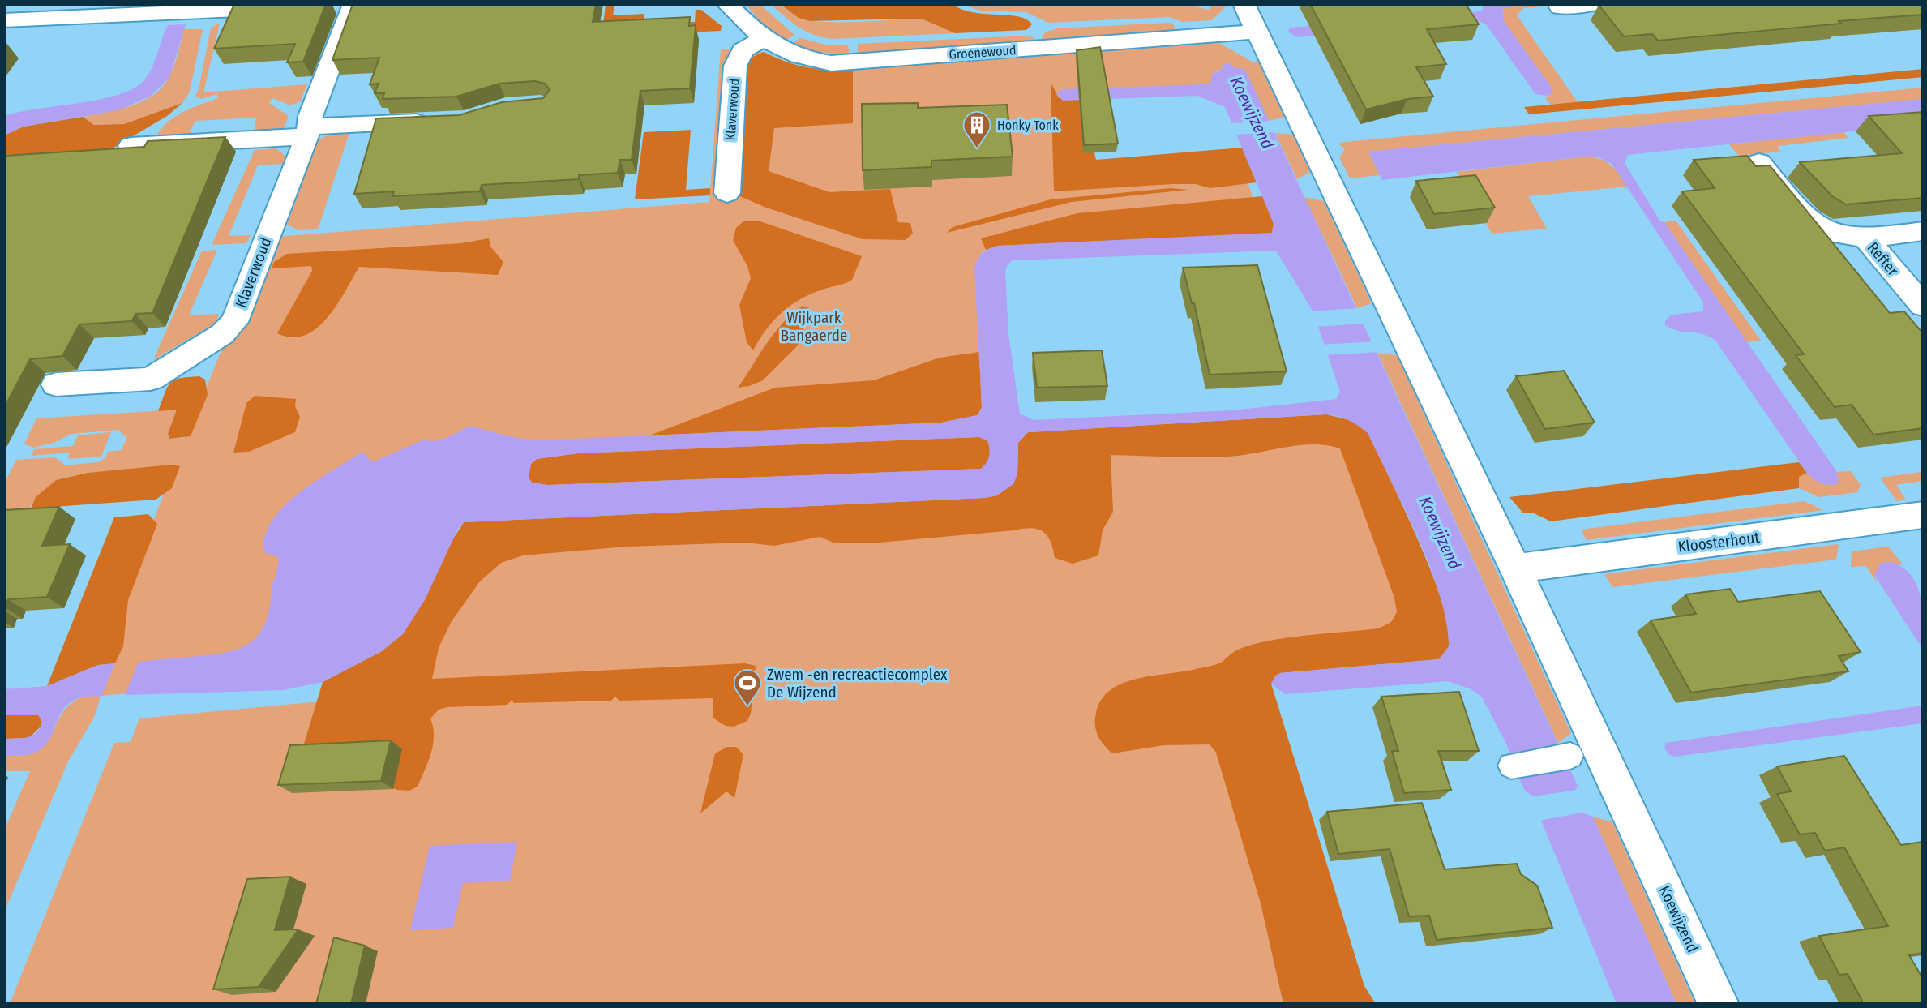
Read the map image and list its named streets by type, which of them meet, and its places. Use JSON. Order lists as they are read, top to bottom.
{
  "streets": {
    "street": [
      "Groenewoud",
      "Klaverwoud",
      "Refter",
      "Kloosterhout",
      "Koewijzend"
    ]
  },
  "crossings": [
    ["Groenewoud", "Klaverwoud"],
    ["Groenewoud", "Koewijzend"],
    ["Kloosterhout", "Koewijzend"]
  ],
  "water": ["Koewijzend"],
  "parks": ["Wijkpark Bangaerde"],
  "places": {
    "building": ["Honky Tonk"],
    "sports": ["Zwem -en recreactiecomplex De Wijzend"]
  }
}
